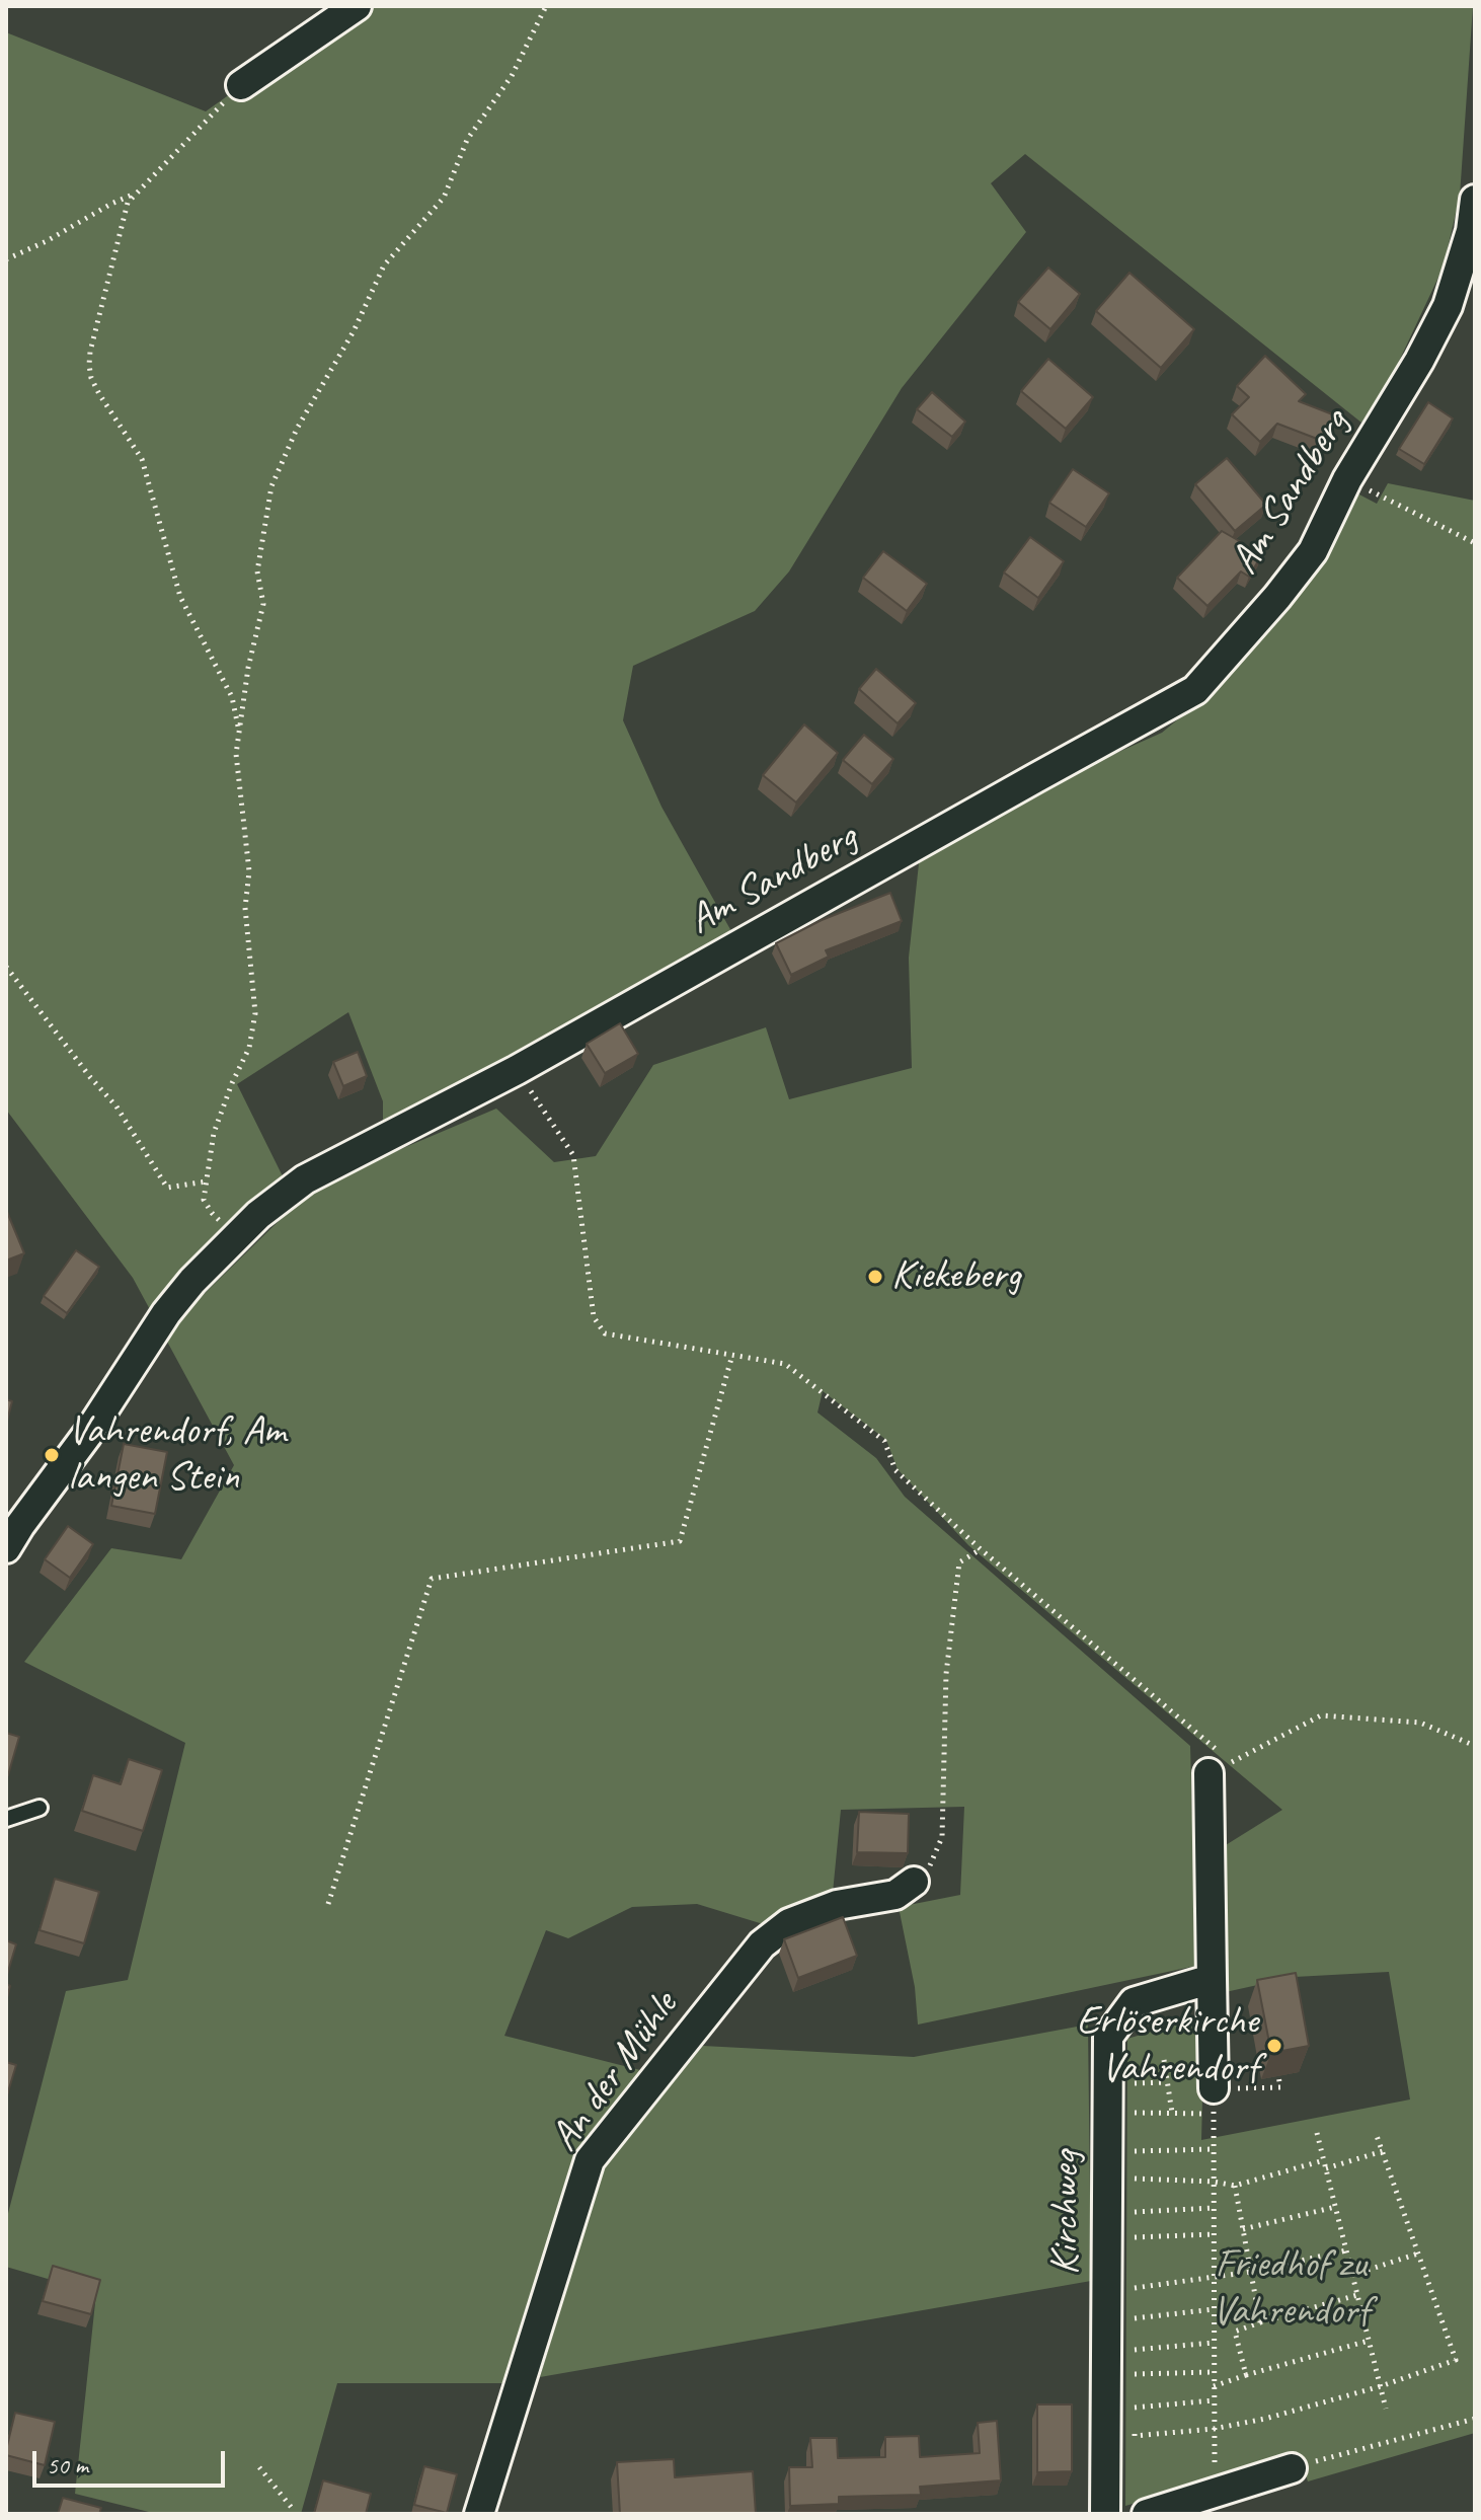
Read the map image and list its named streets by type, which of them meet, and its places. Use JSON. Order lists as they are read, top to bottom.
{
  "streets": {
    "street": ["Am Sandberg", "An der Mühle", "Kirchweg"]
  },
  "parks": ["Friedhof zu Vahrendorf"],
  "places": ["Kiekeberg", "Vahrendorf, Am langen Stein", "Erlöserkirche Vahrendorf"],
  "scale_bar": "50 m"
}
